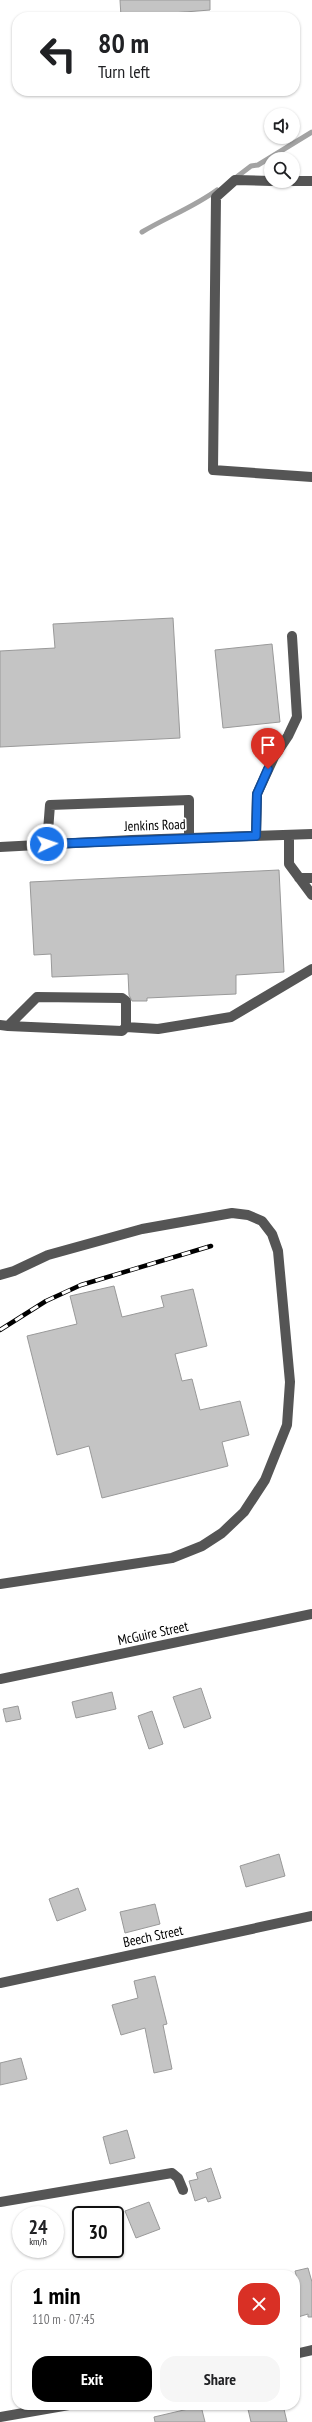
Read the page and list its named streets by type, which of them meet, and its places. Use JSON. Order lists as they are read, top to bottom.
{
  "streets": {
    "street": ["Jenkins Road", "McGuire Street", "Beech Street"]
  },
  "page": {
    "turn": ["80 m", "Turn left"],
    "speed": "24 km/h",
    "limit": "30",
    "heading": ["1 min", "110 m · 07:45"],
    "buttons": ["Exit", "Share"]
  }
}
